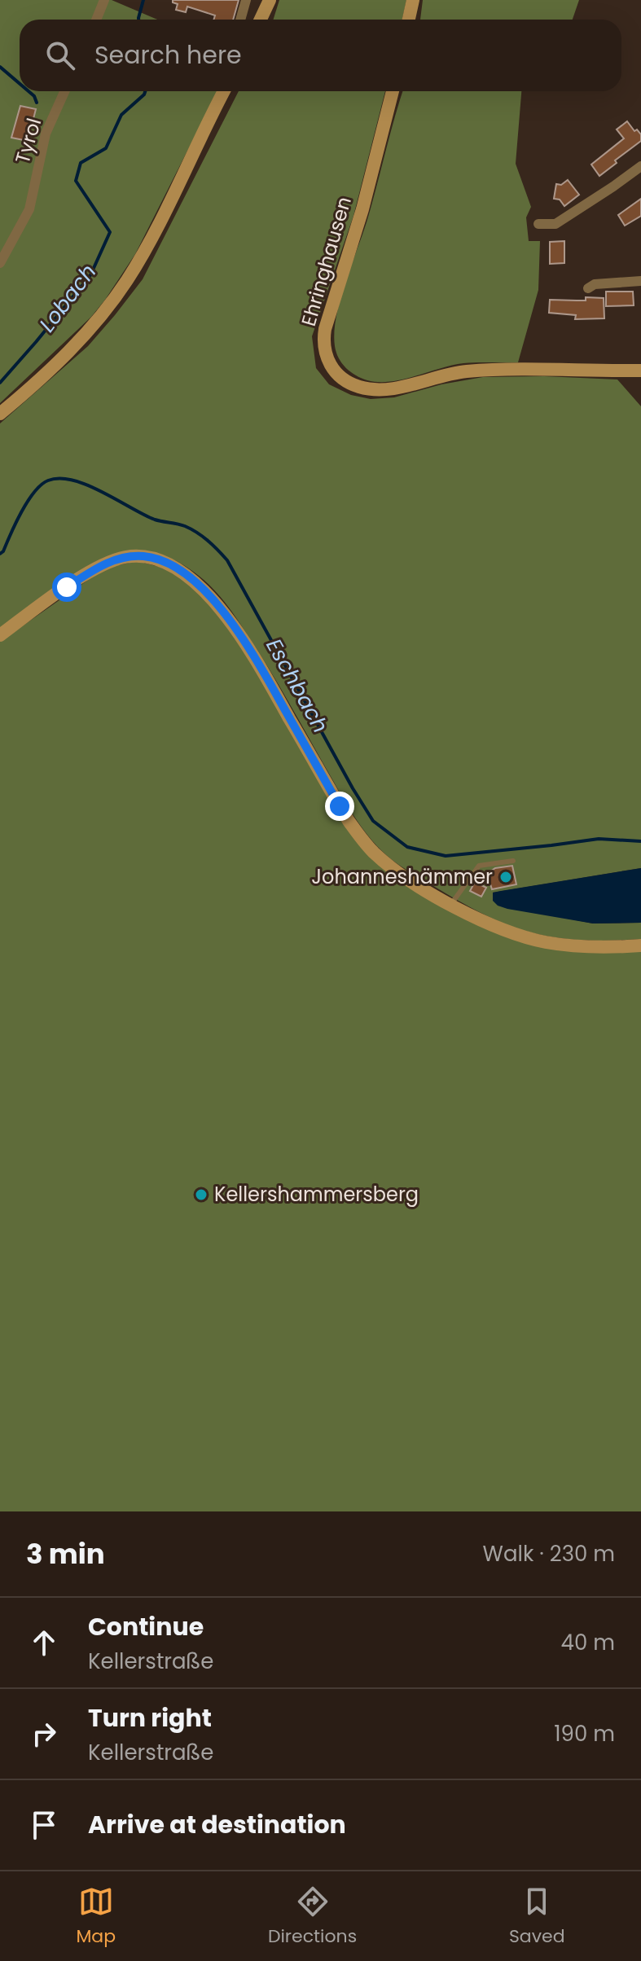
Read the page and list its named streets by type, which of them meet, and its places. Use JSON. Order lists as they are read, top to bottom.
{
  "streets": {
    "main road": ["Ehringhausen"],
    "street": ["Tyrol"]
  },
  "water": ["Lobach", "Eschbach"],
  "places": ["Johanneshämmer", "Kellershammersberg"],
  "page": {
    "search": "Search here",
    "heading": ["3 min", "Walk · 230 m"],
    "list": [
      ["Continue", "Kellerstraße", "40 m"],
      ["Turn right", "Kellerstraße", "190 m"],
      "Arrive at destination"
    ],
    "nav": ["Map", "Directions", "Saved"]
  }
}
